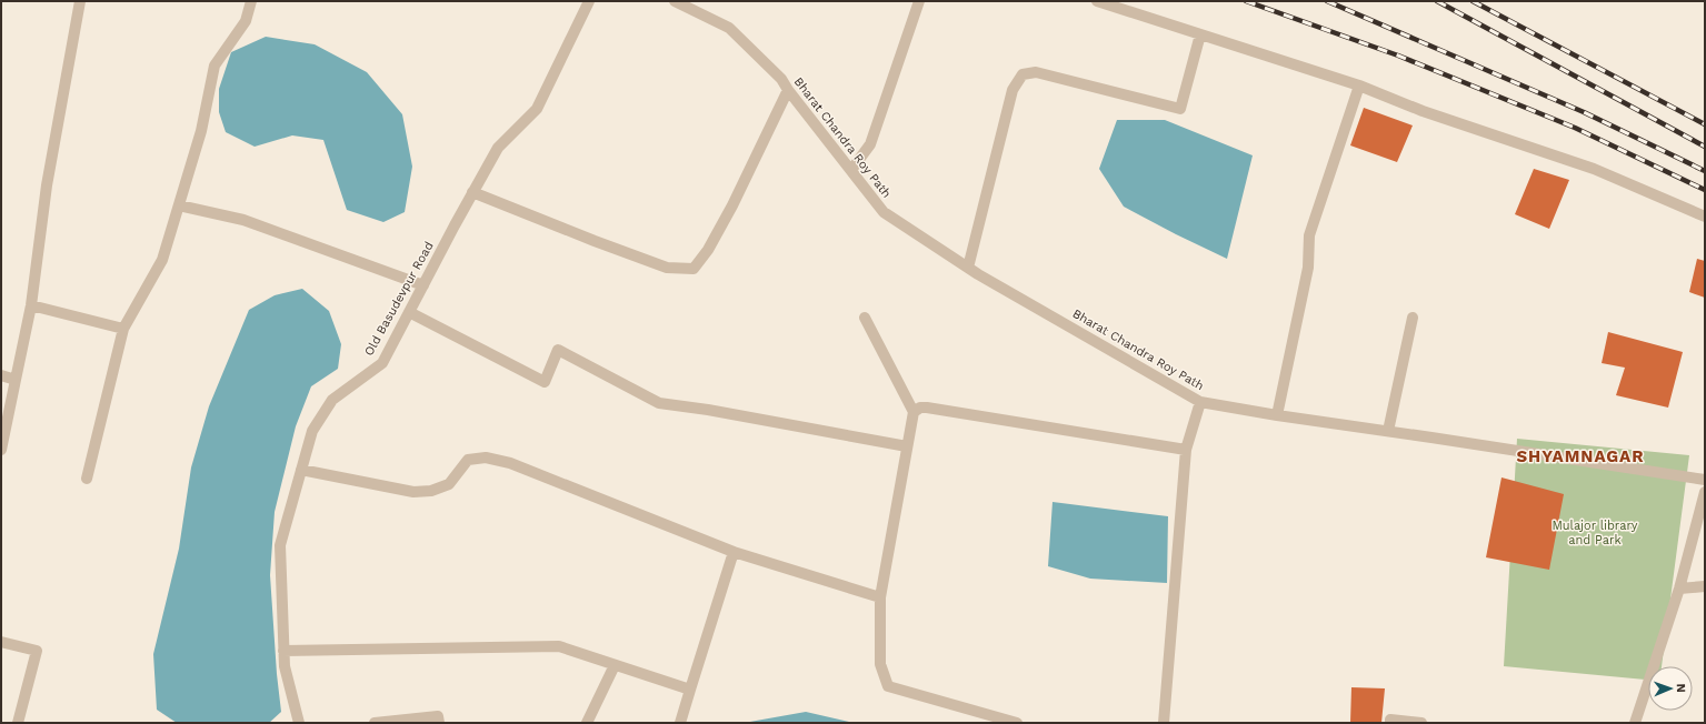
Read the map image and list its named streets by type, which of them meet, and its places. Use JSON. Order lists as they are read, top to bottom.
{
  "streets": {
    "street": ["Bharat Chandra Roy Path", "Old Basudevpur Road"]
  },
  "districts": ["SHYAMNAGAR"],
  "parks": ["Mulajor library and Park"],
  "north": "right"
}
